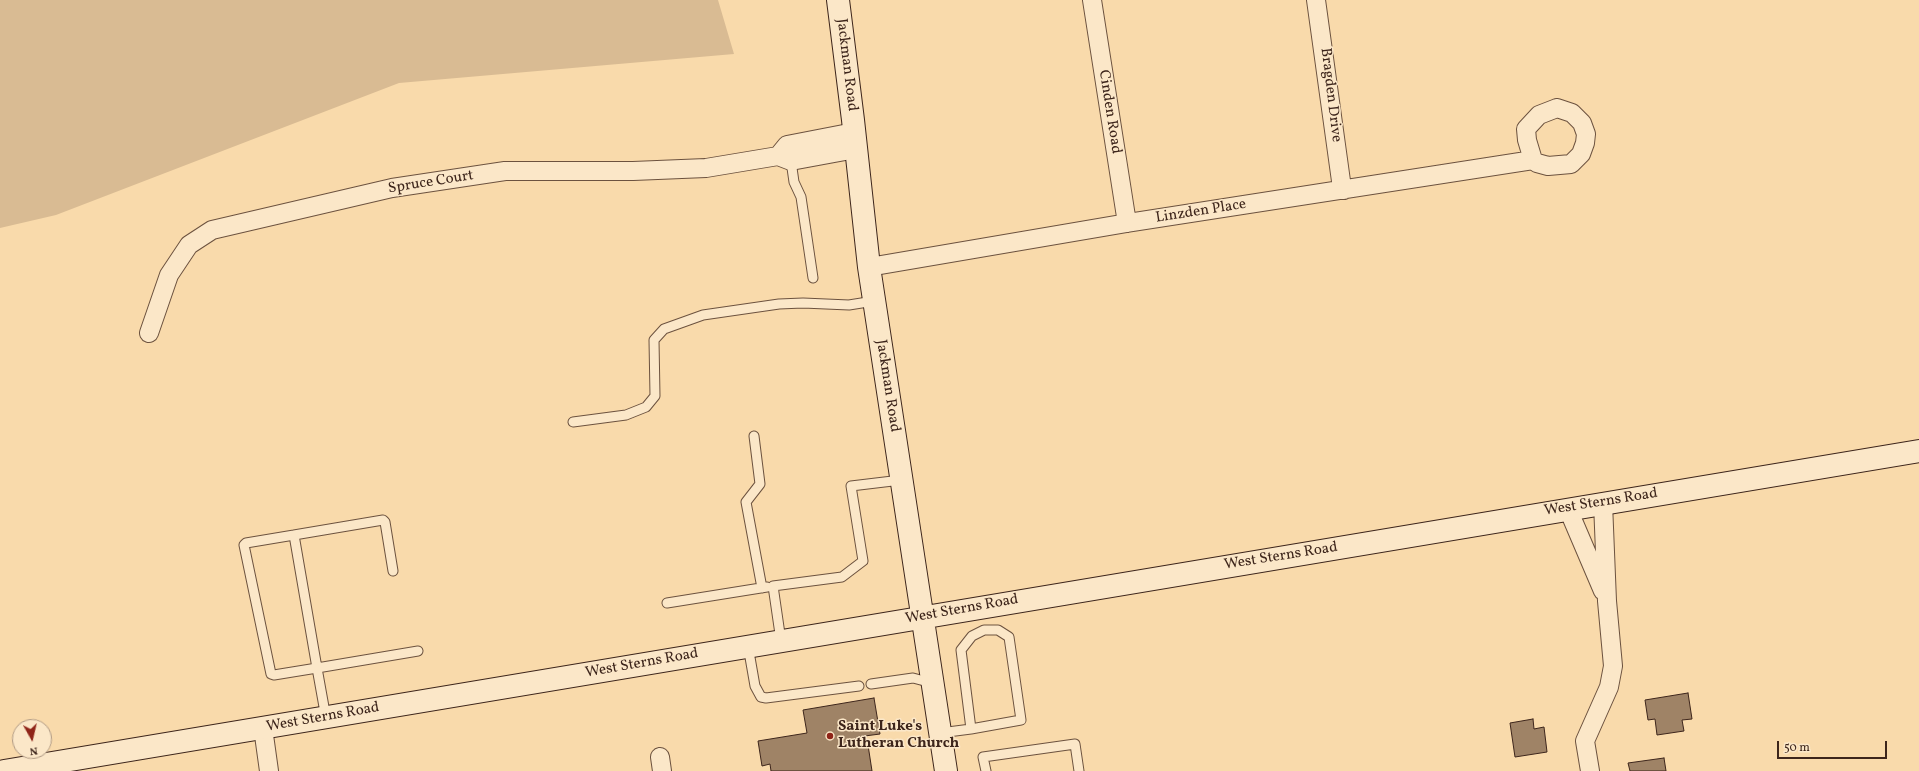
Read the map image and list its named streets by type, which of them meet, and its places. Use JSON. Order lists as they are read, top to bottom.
{
  "streets": {
    "main road": ["Jackman Road", "West Sterns Road"],
    "street": [
      "Bragden Drive",
      "Cinden Road",
      "Spruce Court",
      "Linzden Place"
    ]
  },
  "crossings": [
    ["Jackman Road", "Linzden Place"],
    ["Jackman Road", "West Sterns Road"],
    ["Bragden Drive", "Linzden Place"],
    ["Cinden Road", "Linzden Place"]
  ],
  "places": ["Saint Luke's Lutheran Church"],
  "scale_bar": "50 m",
  "north": "bottom"
}
